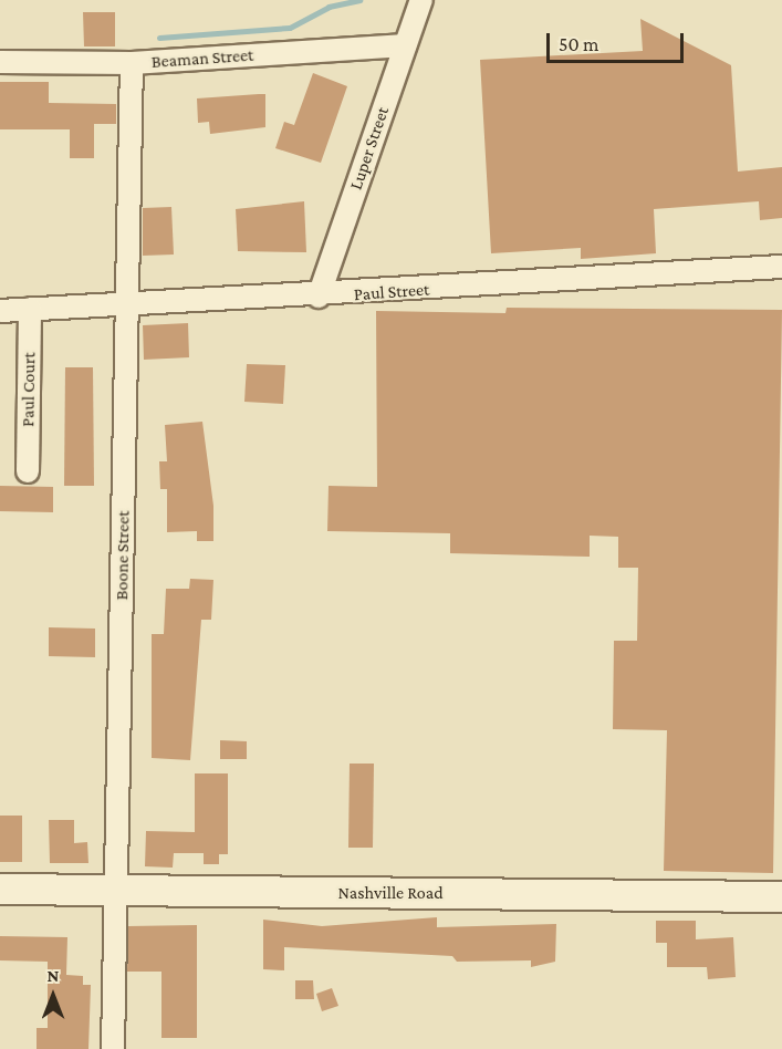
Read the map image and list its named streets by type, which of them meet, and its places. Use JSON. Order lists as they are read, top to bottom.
{
  "streets": {
    "main road": ["Nashville Road"],
    "street": [
      "Beaman Street",
      "Luper Street",
      "Paul Street",
      "Paul Court",
      "Boone Street"
    ]
  },
  "crossings": [
    ["Beaman Street", "Luper Street"],
    ["Beaman Street", "Boone Street"],
    ["Luper Street", "Paul Street"],
    ["Paul Street", "Paul Court"],
    ["Paul Street", "Boone Street"],
    ["Boone Street", "Nashville Road"]
  ],
  "scale_bar": "50 m",
  "north": "top"
}
